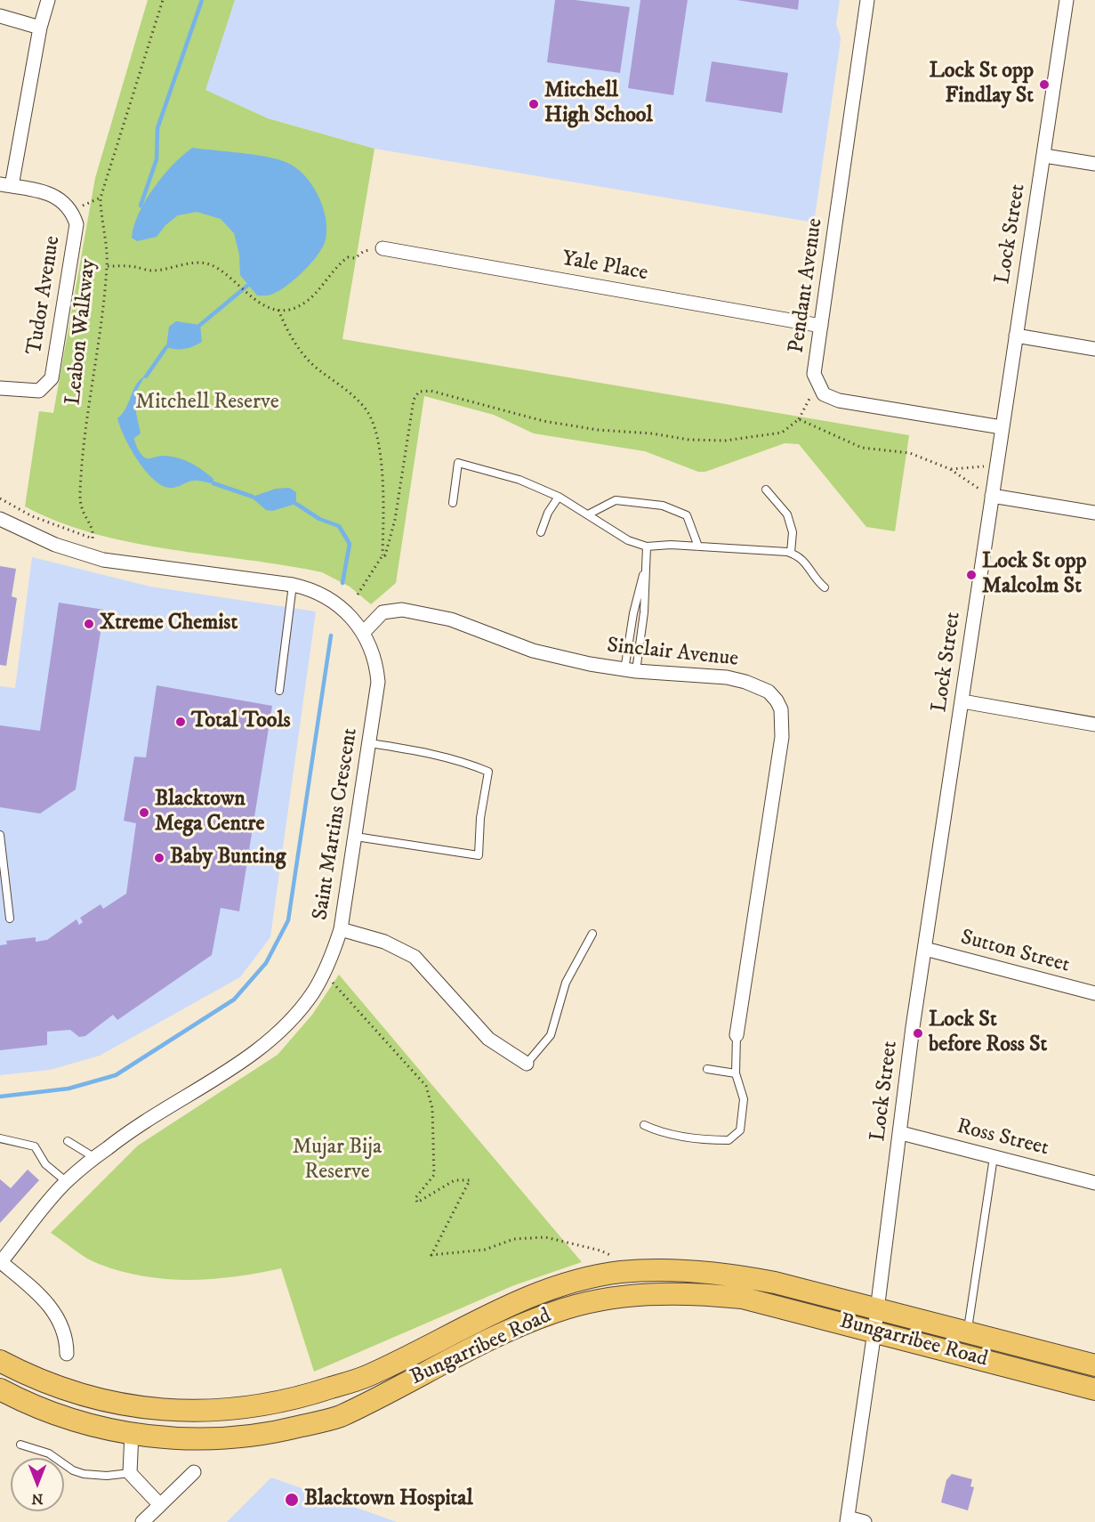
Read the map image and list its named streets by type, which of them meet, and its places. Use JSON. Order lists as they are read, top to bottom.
{
  "streets": {
    "main road": ["Bungarribee Road"],
    "street": [
      "Lock Street",
      "Yale Place",
      "Pendant Avenue",
      "Tudor Avenue",
      "Sinclair Avenue",
      "Saint Martins Crescent",
      "Sutton Street",
      "Ross Street"
    ],
    "path": ["Leabon Walkway"]
  },
  "crossings": [
    ["Lock Street", "Pendant Avenue"],
    ["Lock Street", "Sutton Street"],
    ["Lock Street", "Ross Street"],
    ["Lock Street", "Bungarribee Road"],
    ["Yale Place", "Pendant Avenue"],
    ["Sinclair Avenue", "Saint Martins Crescent"]
  ],
  "parks": ["Mitchell Reserve", "Mujar Bija Reserve"],
  "places": [
    "Lock St opp Findlay St",
    "Mitchell High School",
    "Lock St opp Malcolm St",
    "Xtreme Chemist",
    "Total Tools",
    "Blacktown Mega Centre",
    "Baby Bunting",
    "Lock St before Ross St",
    "Blacktown Hospital"
  ],
  "north": "bottom"
}
